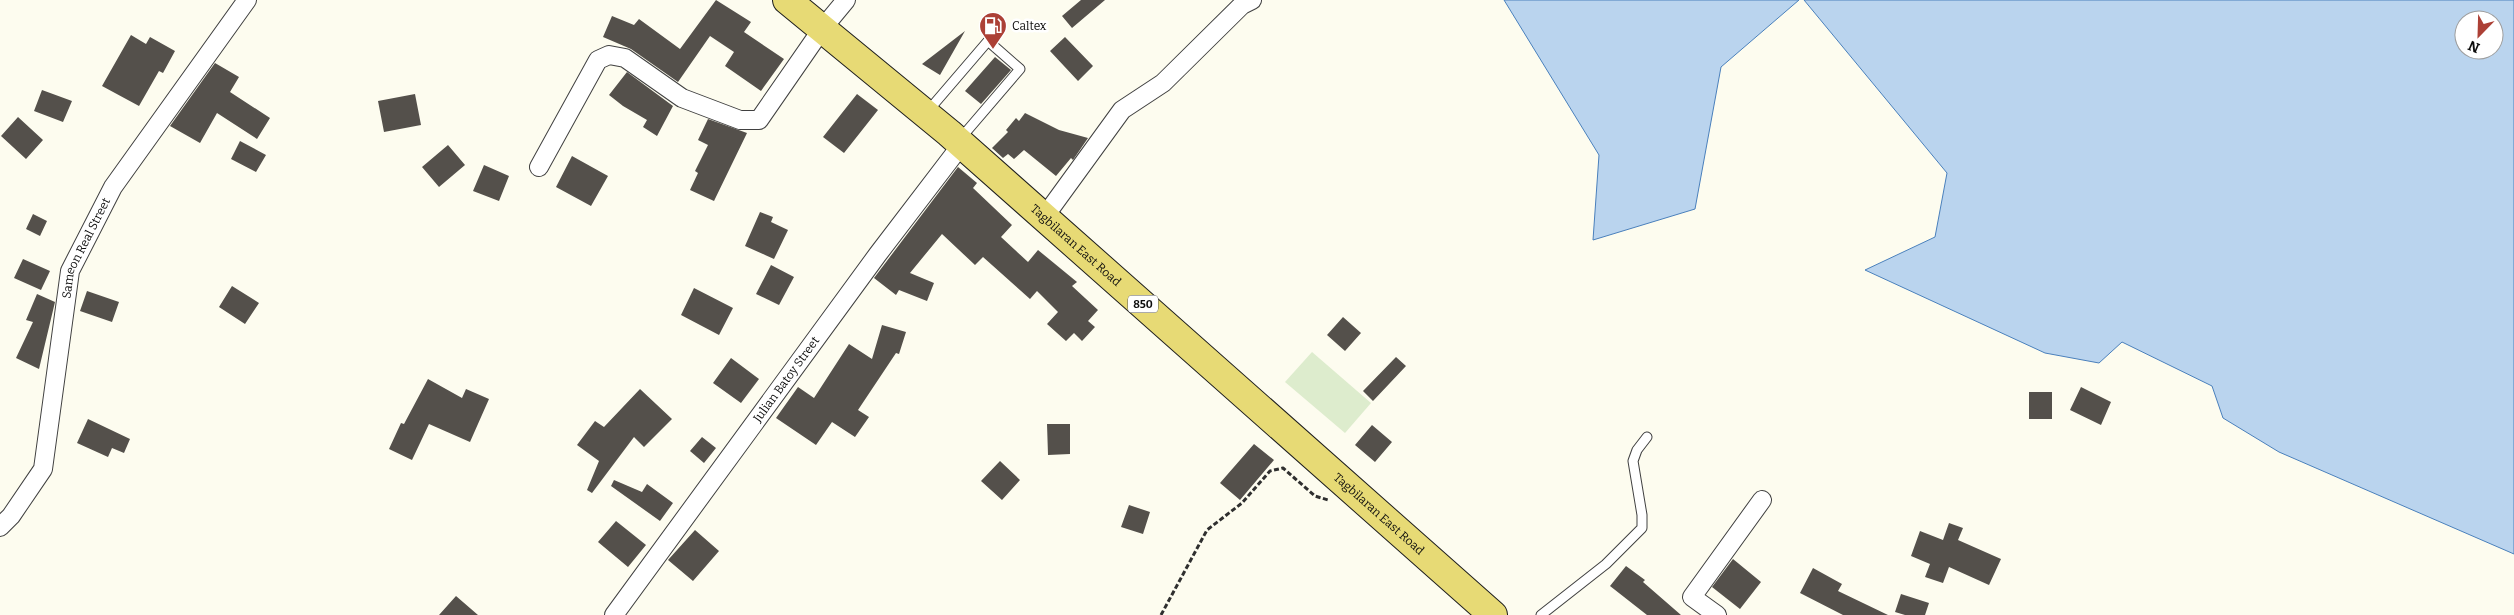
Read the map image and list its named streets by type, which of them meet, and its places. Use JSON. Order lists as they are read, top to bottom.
{
  "streets": {
    "main road": ["Tagbilaran East Road", "850"],
    "street": ["Sameon Real Street", "Julian Batoy Street"]
  },
  "crossings": [
    ["Tagbilaran East Road", "Julian Batoy Street"]
  ],
  "places": {
    "fuel station": ["Caltex"]
  },
  "north": "bottom left"
}
